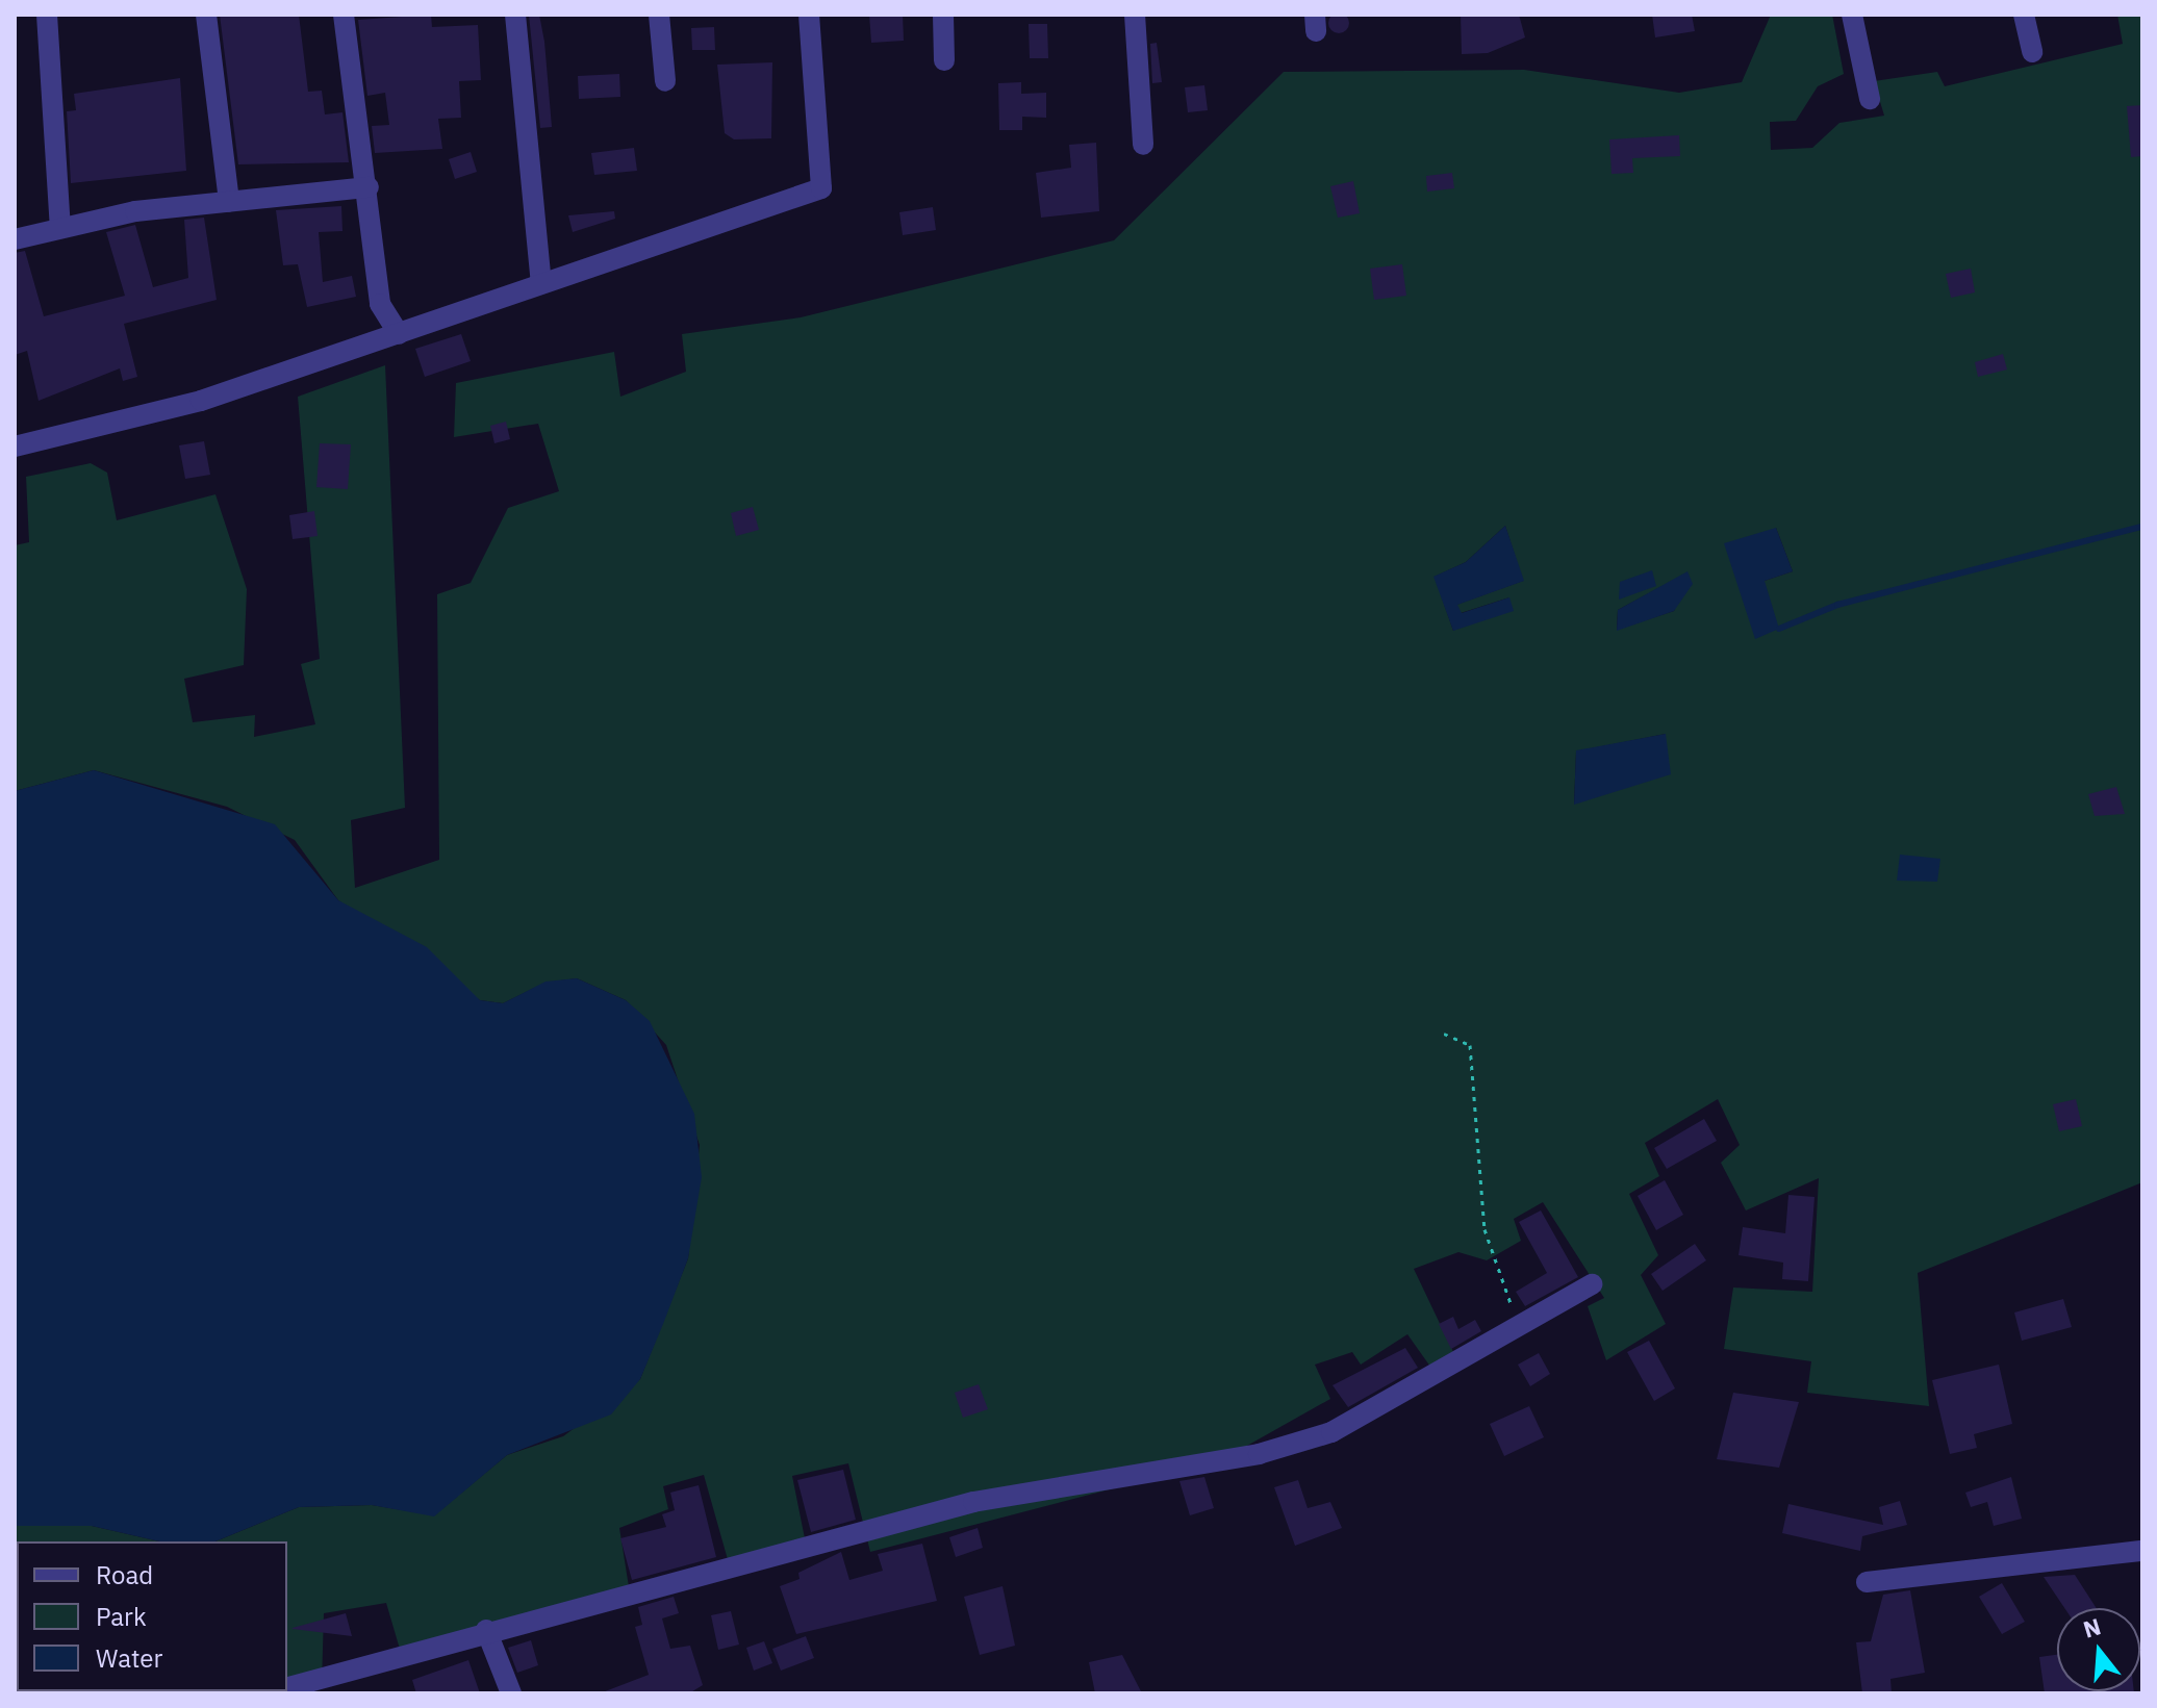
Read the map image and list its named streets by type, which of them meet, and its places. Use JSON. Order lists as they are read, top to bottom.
{
  "legend": ["Road", "Park", "Water"],
  "north": "top"
}
